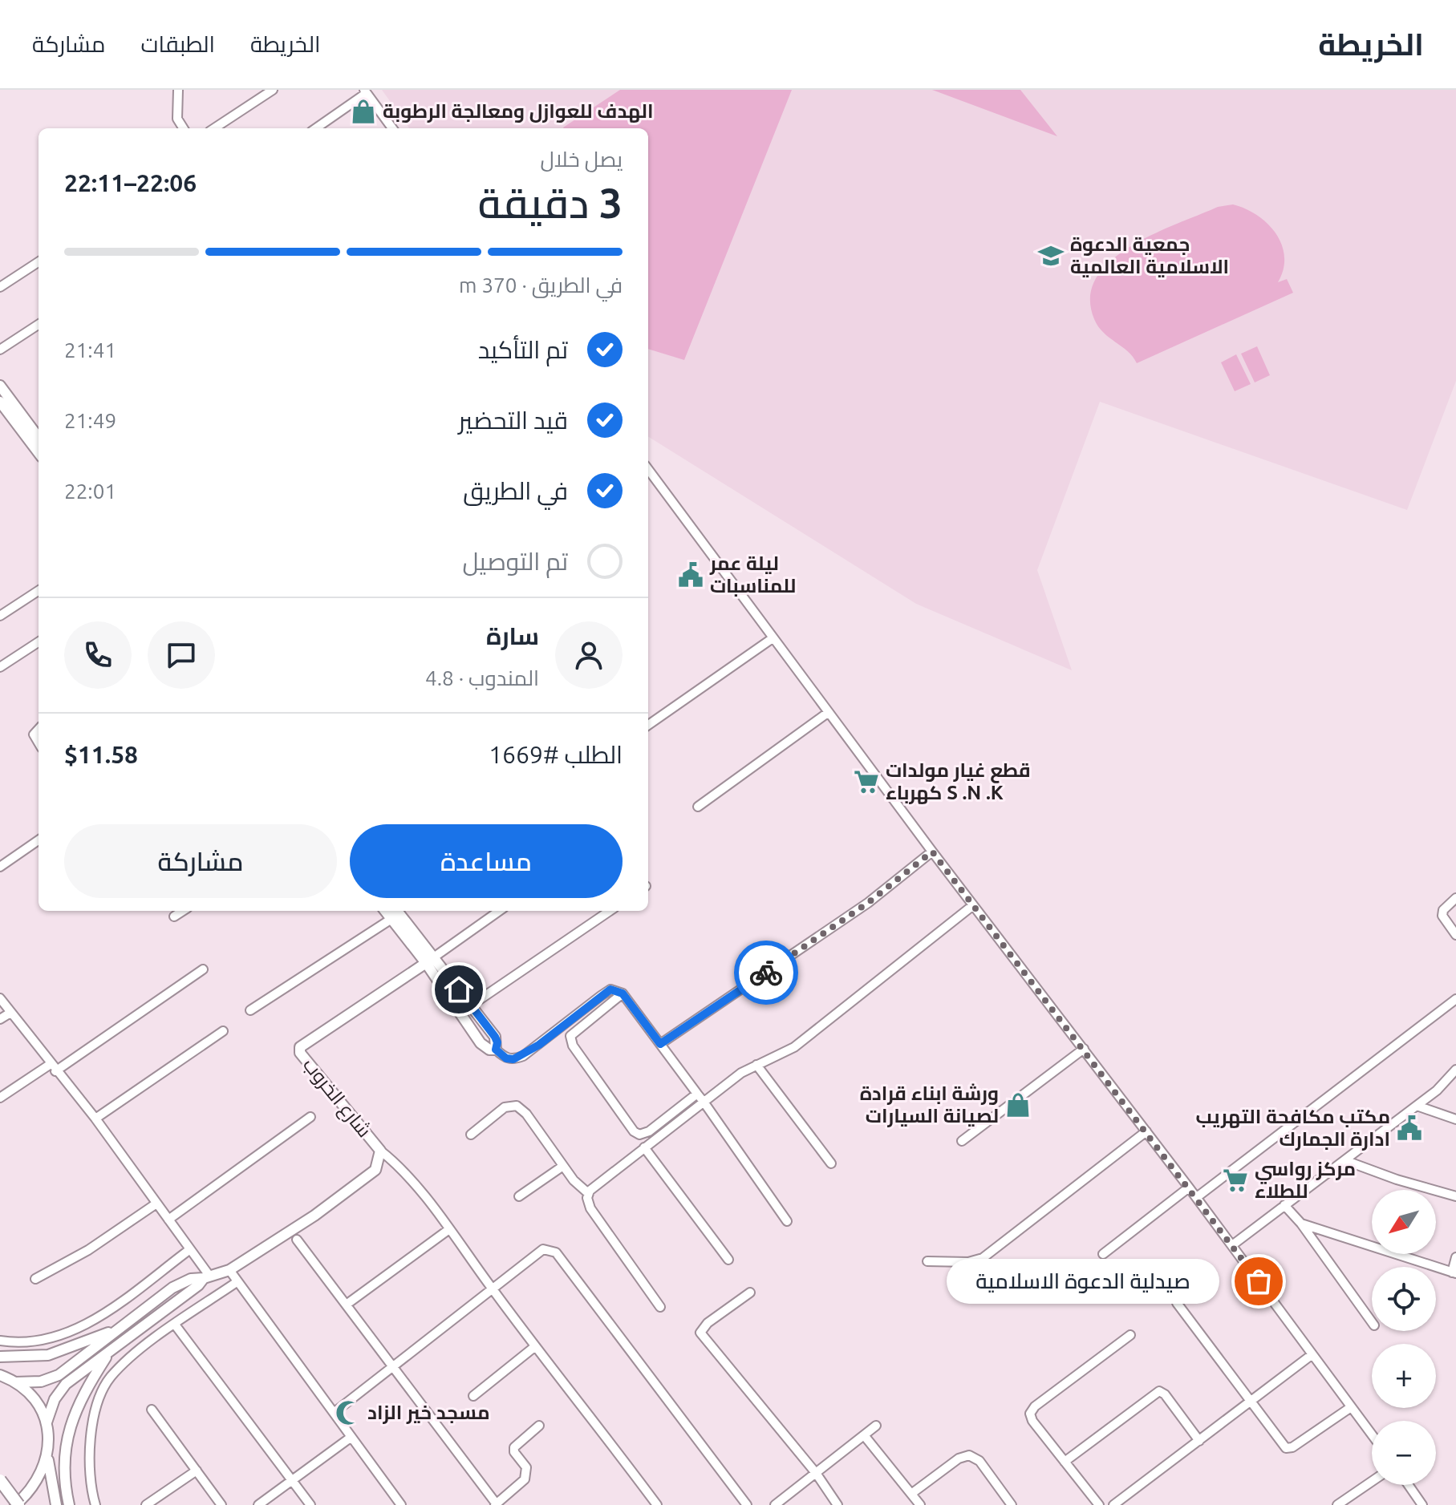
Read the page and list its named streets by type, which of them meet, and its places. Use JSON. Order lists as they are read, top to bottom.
{
  "streets": {
    "main road": ["شارع الخروب"]
  },
  "places": {
    "shop": ["الهدف للعوازل ومعالجة الرطوبة", "ورشة ابناء قرادة لصيانة السيارات"],
    "school or university": ["جمعية الدعوة الاسلامية العالمية"],
    "public building": ["ليلة عمر للمناسبات", "مكتب مكافحة التهريب ادارة الجمارك"],
    "supermarket": ["قطع غيار مولدات كهرباء S .N .K", "مركز رواسي للطلاء"],
    "other": ["صيدلية الدعوة الاسلامية"],
    "mosque": ["مسجد خير الزاد"]
  },
  "north": "bottom left",
  "page": {
    "header": "الخريطة",
    "nav": ["الخريطة", "الطبقات", "مشاركة"],
    "heading": ["3 دقيقة", "يصل خلال", "22:06–22:11"],
    "panel": [
      "سارة",
      "المندوب · 4.8",
      "الطلب #1669",
      "$11.58"
    ],
    "bar": "في الطريق · 370 m",
    "list": [
      ["تم التأكيد", "21:41"],
      ["قيد التحضير", "21:49"],
      ["في الطريق", "22:01"],
      "تم التوصيل"
    ],
    "buttons": ["مساعدة", "مشاركة"],
    "map_buttons": ["+", "−"],
    "bubble": "صيدلية الدعوة الاسلامية"
  }
}
